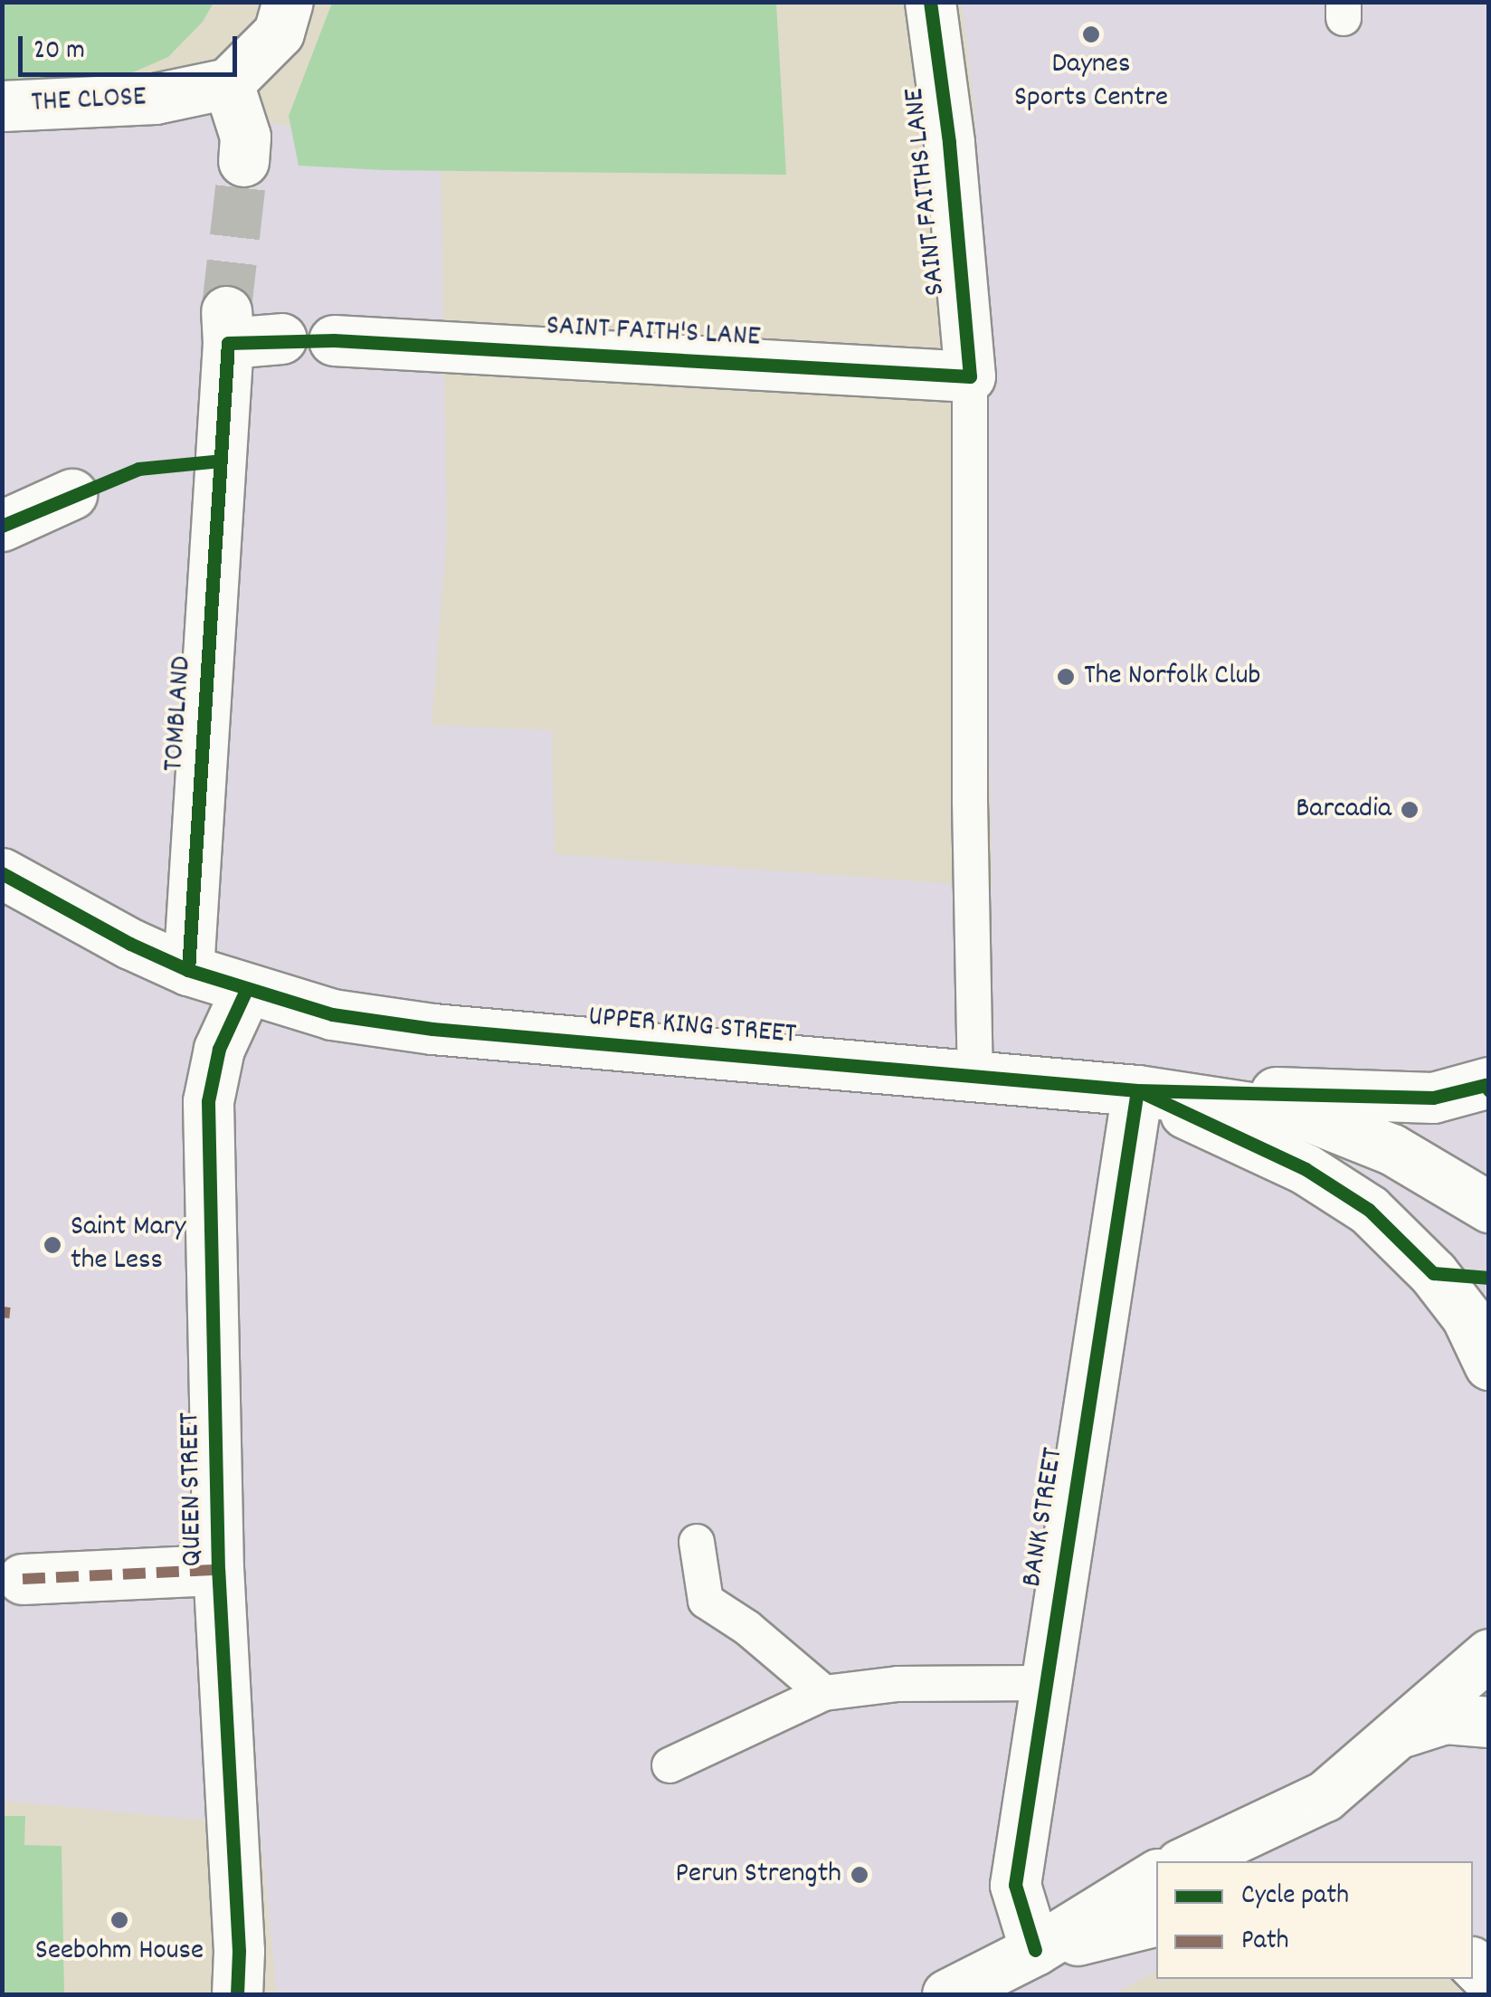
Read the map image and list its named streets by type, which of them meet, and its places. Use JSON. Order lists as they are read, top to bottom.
{
  "streets": {
    "street": [
      "THE CLOSE",
      "SAINT FAITHS LANE",
      "SAINT FAITH'S LANE",
      "TOMBLAND",
      "UPPER KING STREET",
      "QUEEN STREET",
      "BANK STREET"
    ]
  },
  "crossings": [
    ["SAINT FAITHS LANE", "SAINT FAITH'S LANE"],
    ["UPPER KING STREET", "QUEEN STREET"],
    ["UPPER KING STREET", "BANK STREET"]
  ],
  "places": [
    "Daynes Sports Centre",
    "The Norfolk Club",
    "Barcadia",
    "Saint Mary the Less",
    "Perun Strength",
    "Seebohm House"
  ],
  "legend": ["Cycle path", "Path"],
  "scale_bar": "20 m"
}
